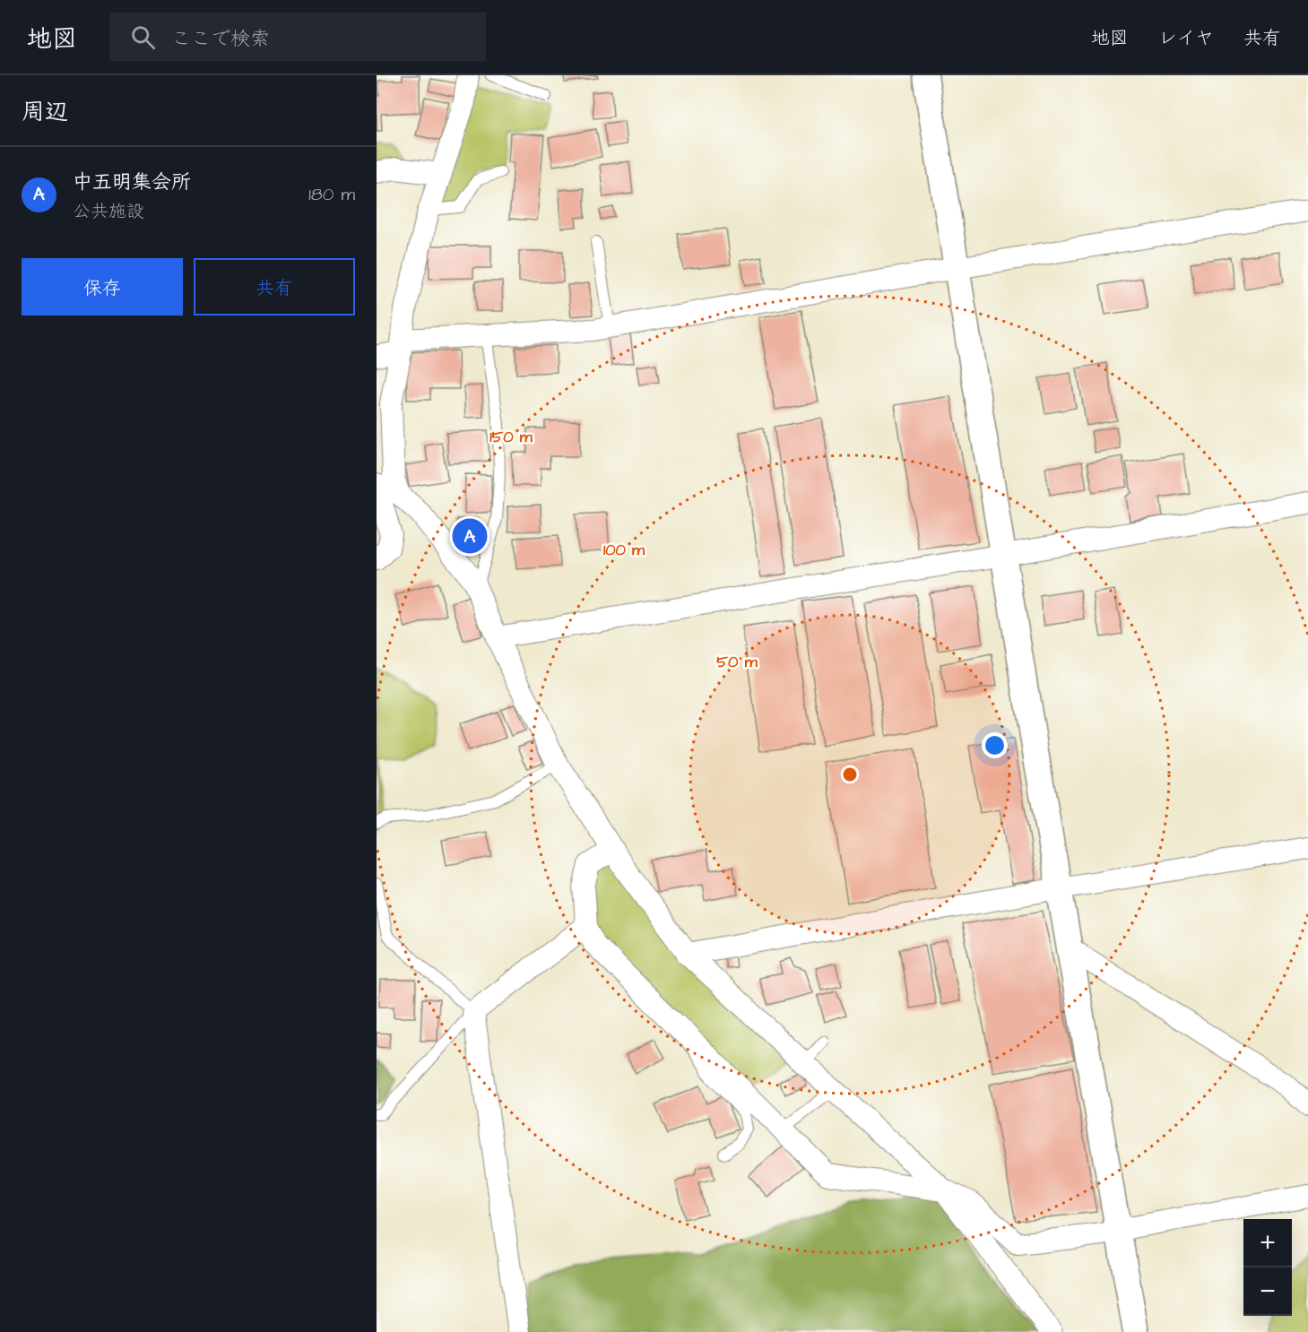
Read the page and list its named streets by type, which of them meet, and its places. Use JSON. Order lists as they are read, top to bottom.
{
  "page": {
    "header": "地図",
    "search": "ここで検索",
    "nav": ["地図", "レイヤ", "共有"],
    "heading": "周辺",
    "list": [
      {
        "mark": "A",
        "name": "中五明集会所",
        "note": "公共施設",
        "value": "180 m"
      }
    ],
    "buttons": ["保存", "共有"],
    "pins": "A",
    "map_buttons": ["+", "−"]
  },
  "rings": ["150 m", "100 m", "50 m"]
}
